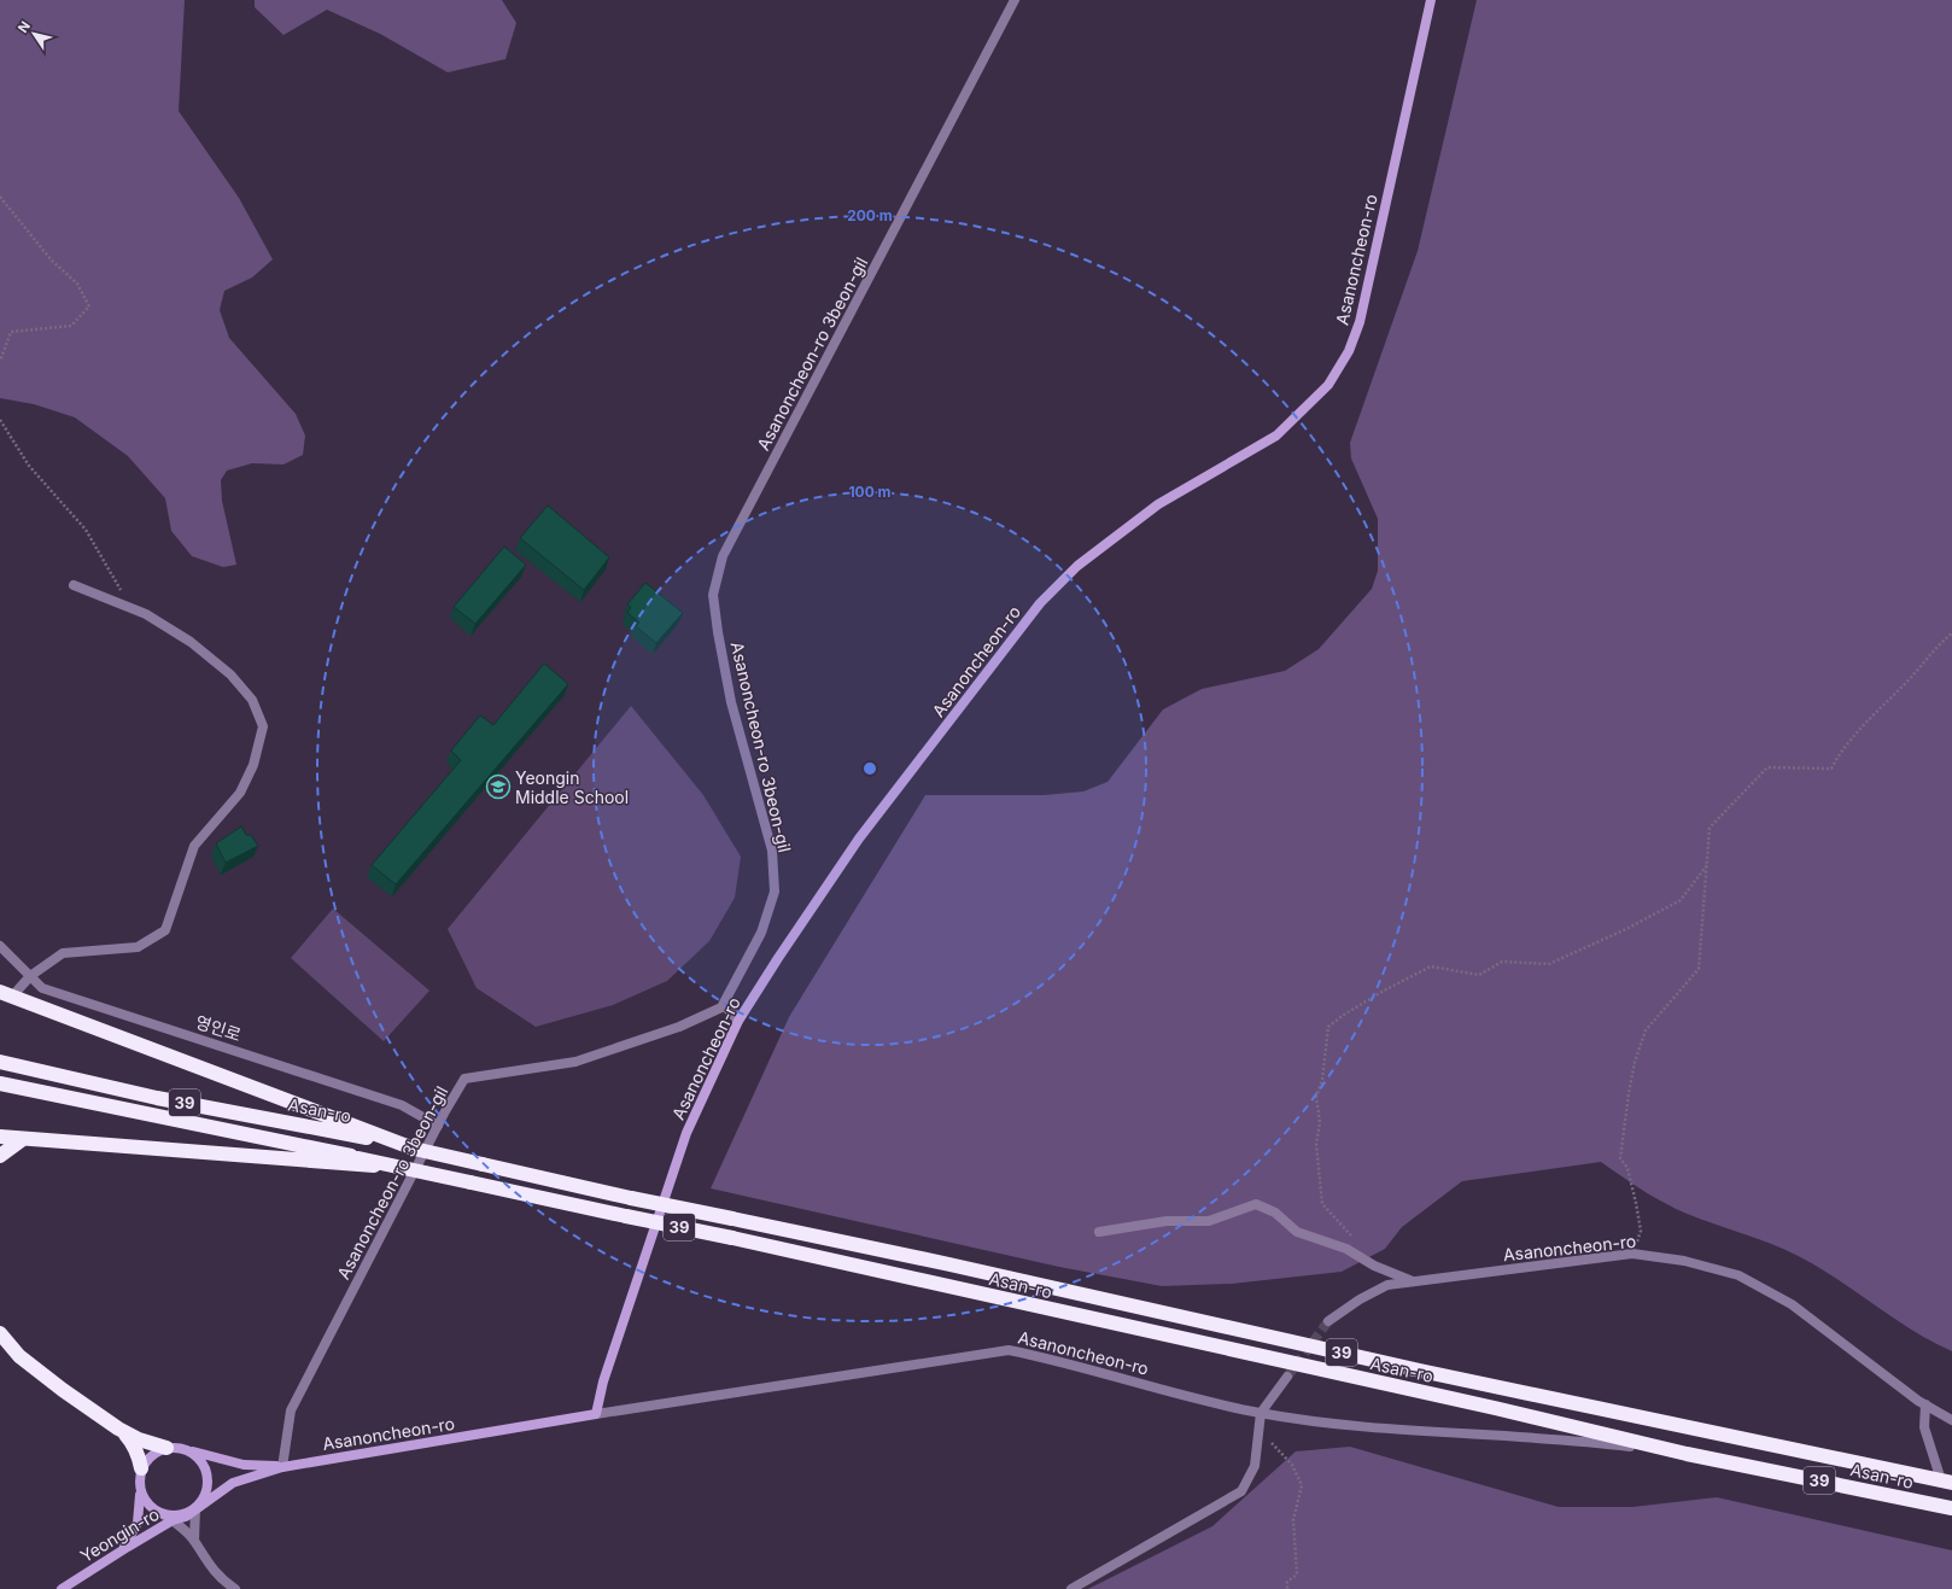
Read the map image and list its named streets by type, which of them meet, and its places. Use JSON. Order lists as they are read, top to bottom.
{
  "streets": {
    "highway": ["39", "Asan-ro"],
    "main road": ["Asanoncheon-ro", "Yeongin-ro"],
    "street": ["Asanoncheon-ro 3beon-gil", "영인로"]
  },
  "crossings": [
    ["Asanoncheon-ro", "Asanoncheon-ro 3beon-gil"],
    ["Asanoncheon-ro", "Asan-ro"],
    ["Asanoncheon-ro", "Yeongin-ro"],
    ["Asanoncheon-ro 3beon-gil", "영인로"],
    ["39", "Asan-ro"]
  ],
  "places": {
    "school or university": ["Yeongin Middle School"]
  },
  "north": "top left",
  "rings": ["200 m", "100 m"]
}
